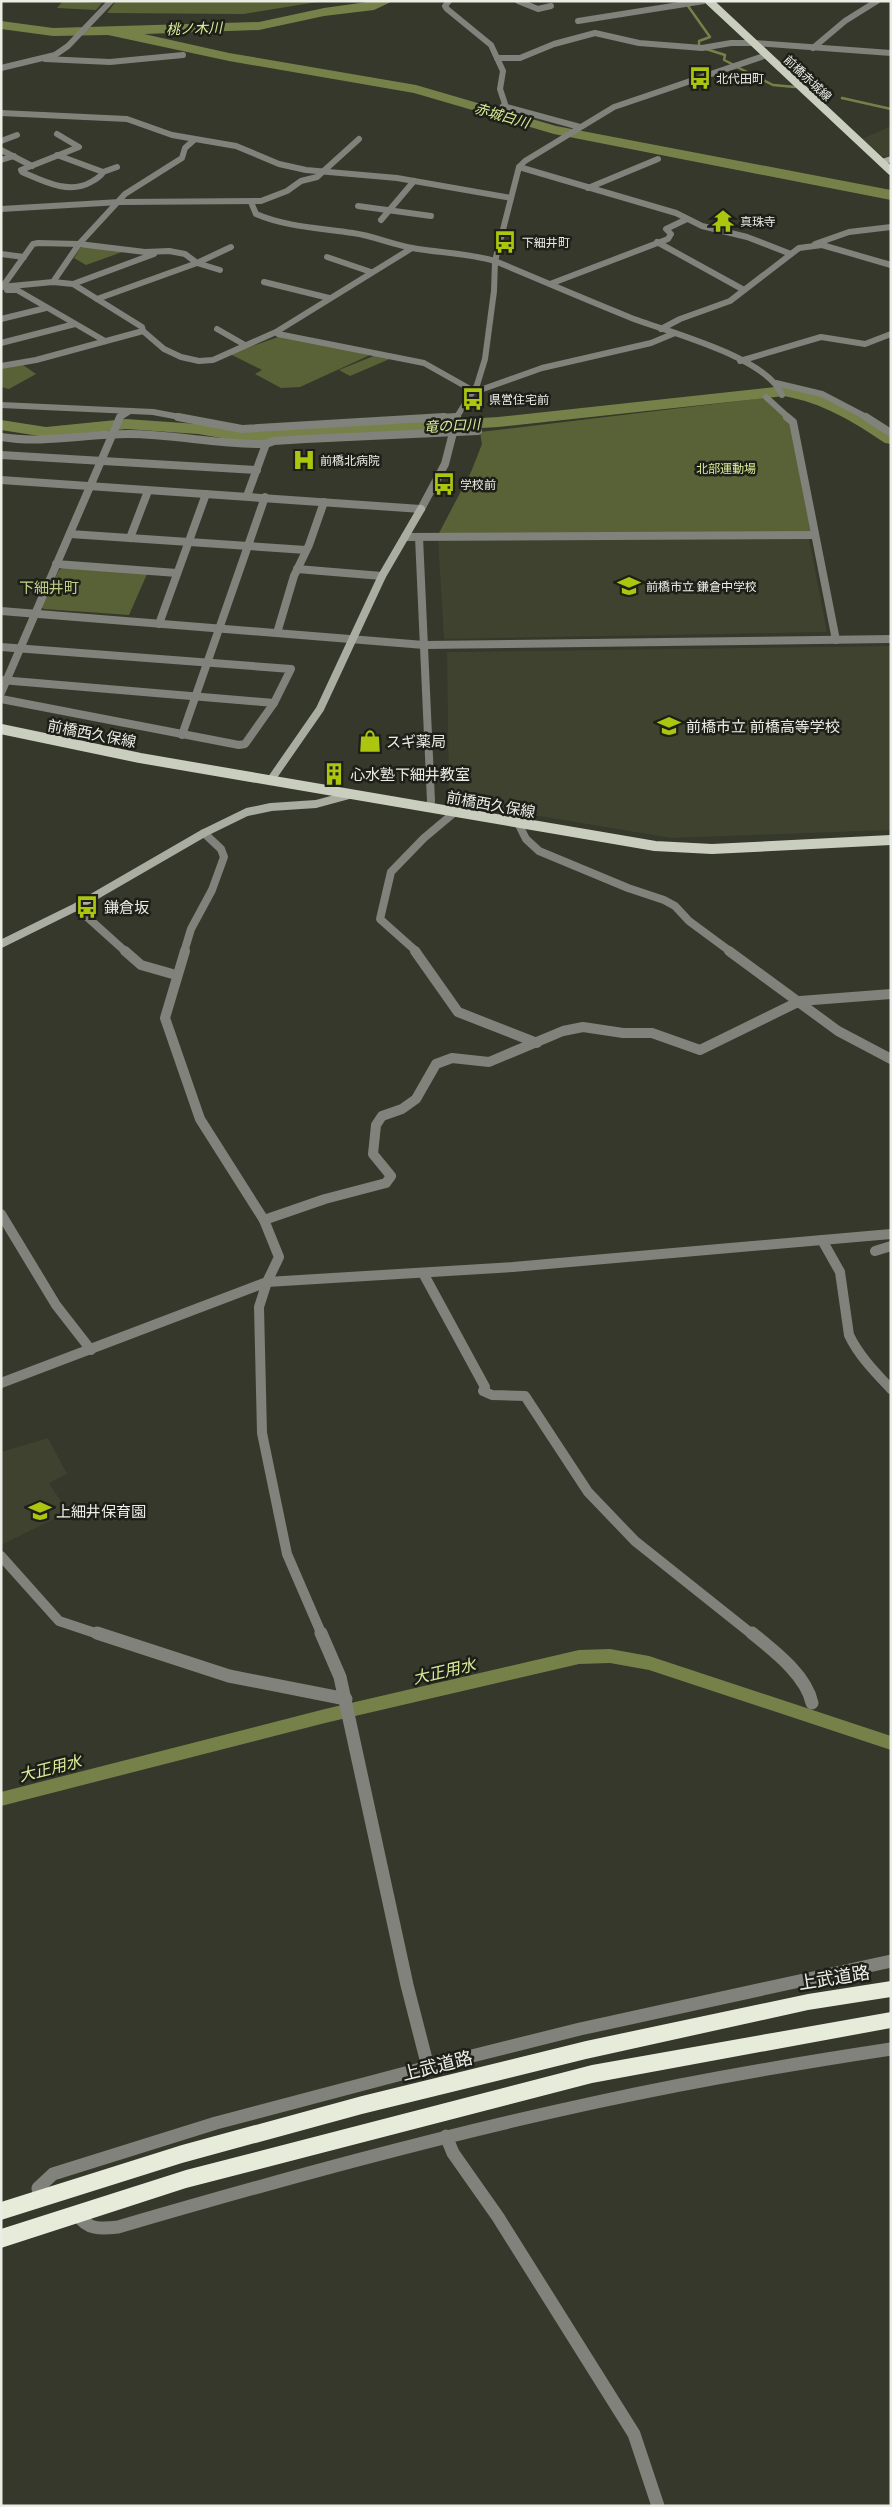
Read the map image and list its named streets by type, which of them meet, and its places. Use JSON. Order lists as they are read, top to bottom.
{
  "streets": {
    "highway": ["上武道路"],
    "main road": ["前橋赤城線", "前橋西久保線"]
  },
  "districts": ["下細井町"],
  "water": [
    "桃ノ木川",
    "赤城白川",
    "竜の口川",
    "大正用水"
  ],
  "parks": ["北部運動場"],
  "places": {
    "bus stop": [
      "北代田町",
      "下細井町",
      "県営住宅前",
      "学校前",
      "鎌倉坂"
    ],
    "temple": ["真珠寺"],
    "hospital": ["前橋北病院"],
    "school or university": ["前橋市立 鎌倉中学校", "前橋市立 前橋高等学校", "上細井保育園"],
    "shop": ["スギ薬局"],
    "building": ["心水塾下細井教室"]
  }
}
